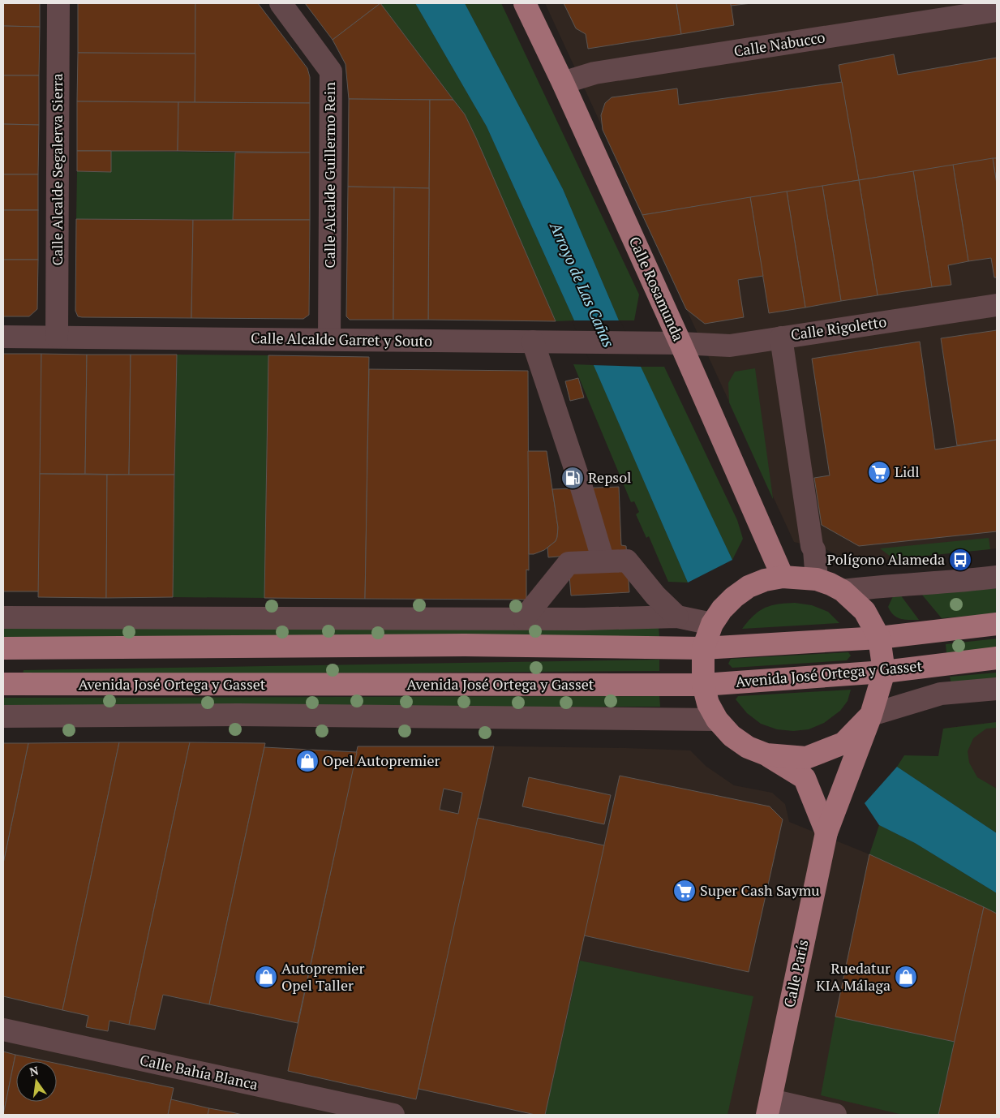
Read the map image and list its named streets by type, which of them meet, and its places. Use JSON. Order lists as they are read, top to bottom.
{
  "streets": {
    "main road": ["Calle Rosamunda", "Avenida José Ortega y Gasset", "Calle París"],
    "street": [
      "Calle Nabucco",
      "Calle Alcalde Segalerva Sierra",
      "Calle Alcalde Guillermo Rein",
      "Calle Rigoletto",
      "Calle Alcalde Garret y Souto",
      "Calle Bahía Blanca"
    ]
  },
  "crossings": [
    ["Calle Nabucco", "Calle Rosamunda"],
    ["Calle Alcalde Segalerva Sierra", "Calle Alcalde Garret y Souto"],
    ["Calle Alcalde Guillermo Rein", "Calle Alcalde Garret y Souto"],
    ["Calle Rosamunda", "Calle Rigoletto"],
    ["Calle Rosamunda", "Calle Alcalde Garret y Souto"],
    ["Calle Rigoletto", "Calle Alcalde Garret y Souto"],
    ["Avenida José Ortega y Gasset", "Calle París"]
  ],
  "water": ["Arroyo de Las Cañas"],
  "places": {
    "supermarket": ["Lidl", "Super Cash Saymu"],
    "fuel station": ["Repsol"],
    "bus stop": ["Polígono Alameda"],
    "shop": ["Opel Autopremier", "Autopremier Opel Taller", "Ruedatur KIA Málaga"]
  },
  "north": "top"
}
